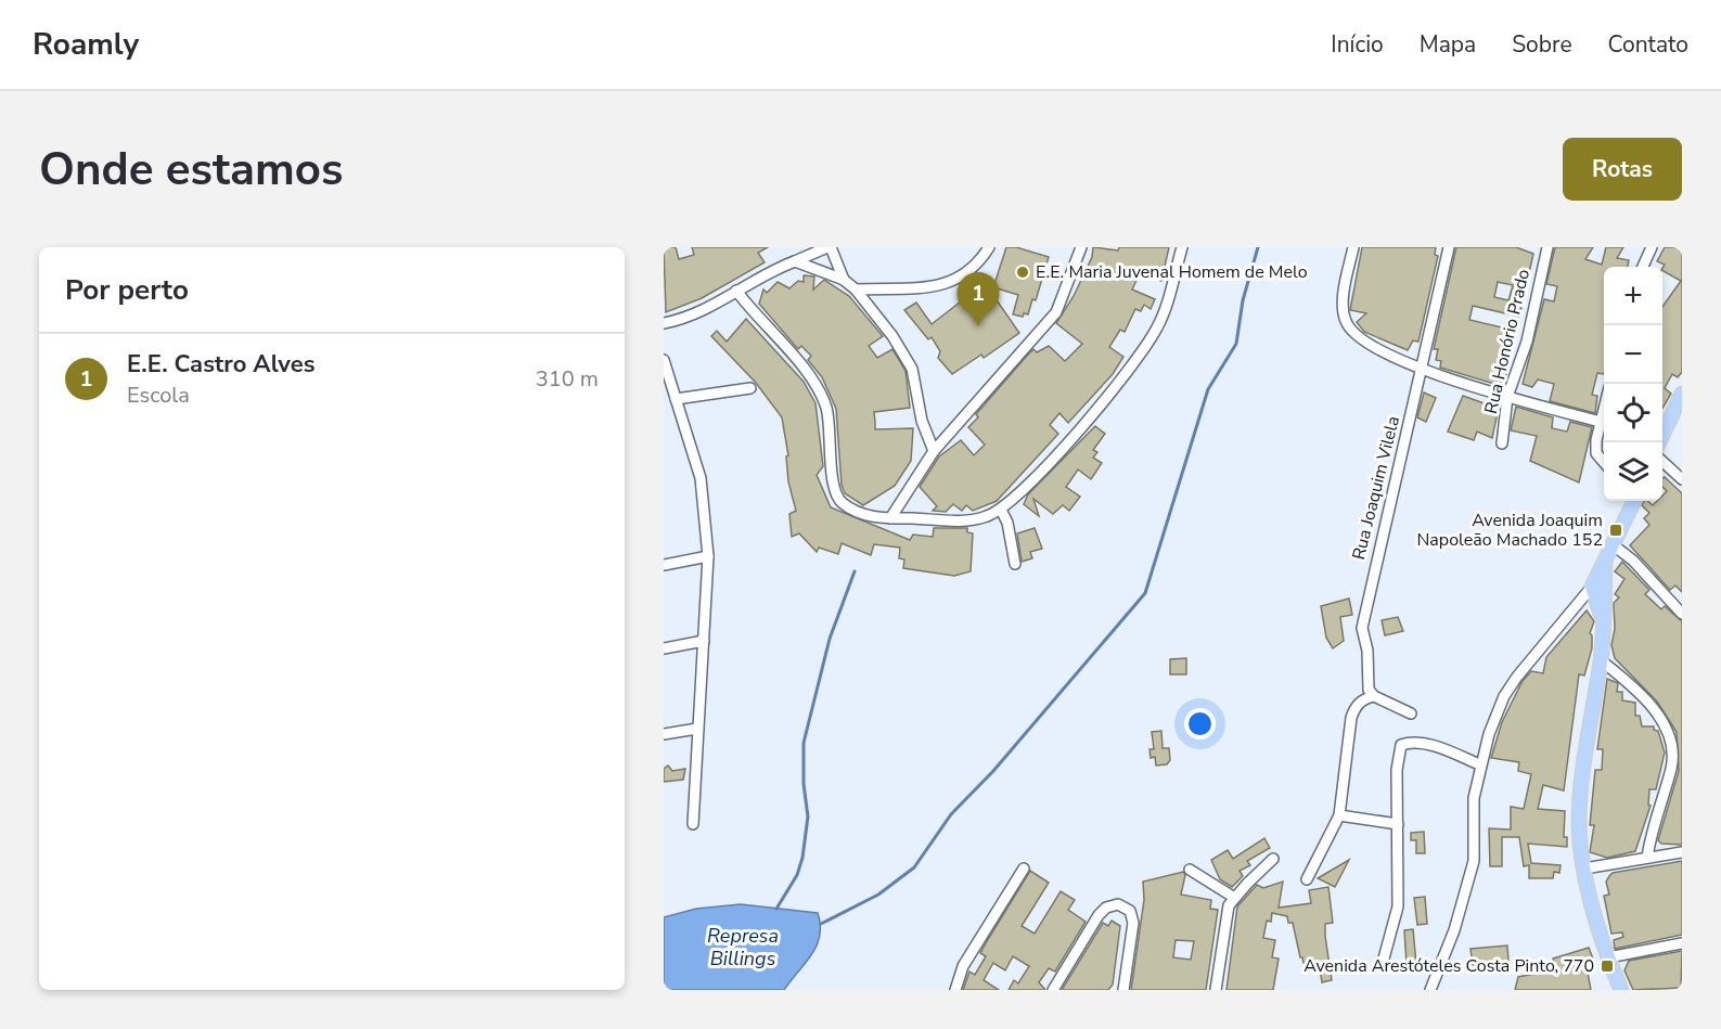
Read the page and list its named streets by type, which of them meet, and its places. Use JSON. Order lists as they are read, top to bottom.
{
  "streets": {
    "street": ["Rua Honório Prado", "Rua Joaquim Vilela"]
  },
  "water": ["Represa Billings"],
  "places": {
    "other": ["E.E. Maria Juvenal Homem de Melo"],
    "transit": ["Avenida Joaquim Napoleão Machado 152", "Avenida Arestóteles Costa Pinto, 770"]
  },
  "page": {
    "header": "Roamly",
    "nav": [
      "Início",
      "Mapa",
      "Sobre",
      "Contato"
    ],
    "buttons": "Rotas",
    "title": "Onde estamos",
    "heading": "Por perto",
    "map_buttons": ["+", "−"],
    "pins": "1",
    "list": [
      {
        "mark": "1",
        "name": "E.E. Castro Alves",
        "note": "Escola",
        "value": "310 m"
      }
    ]
  }
}
